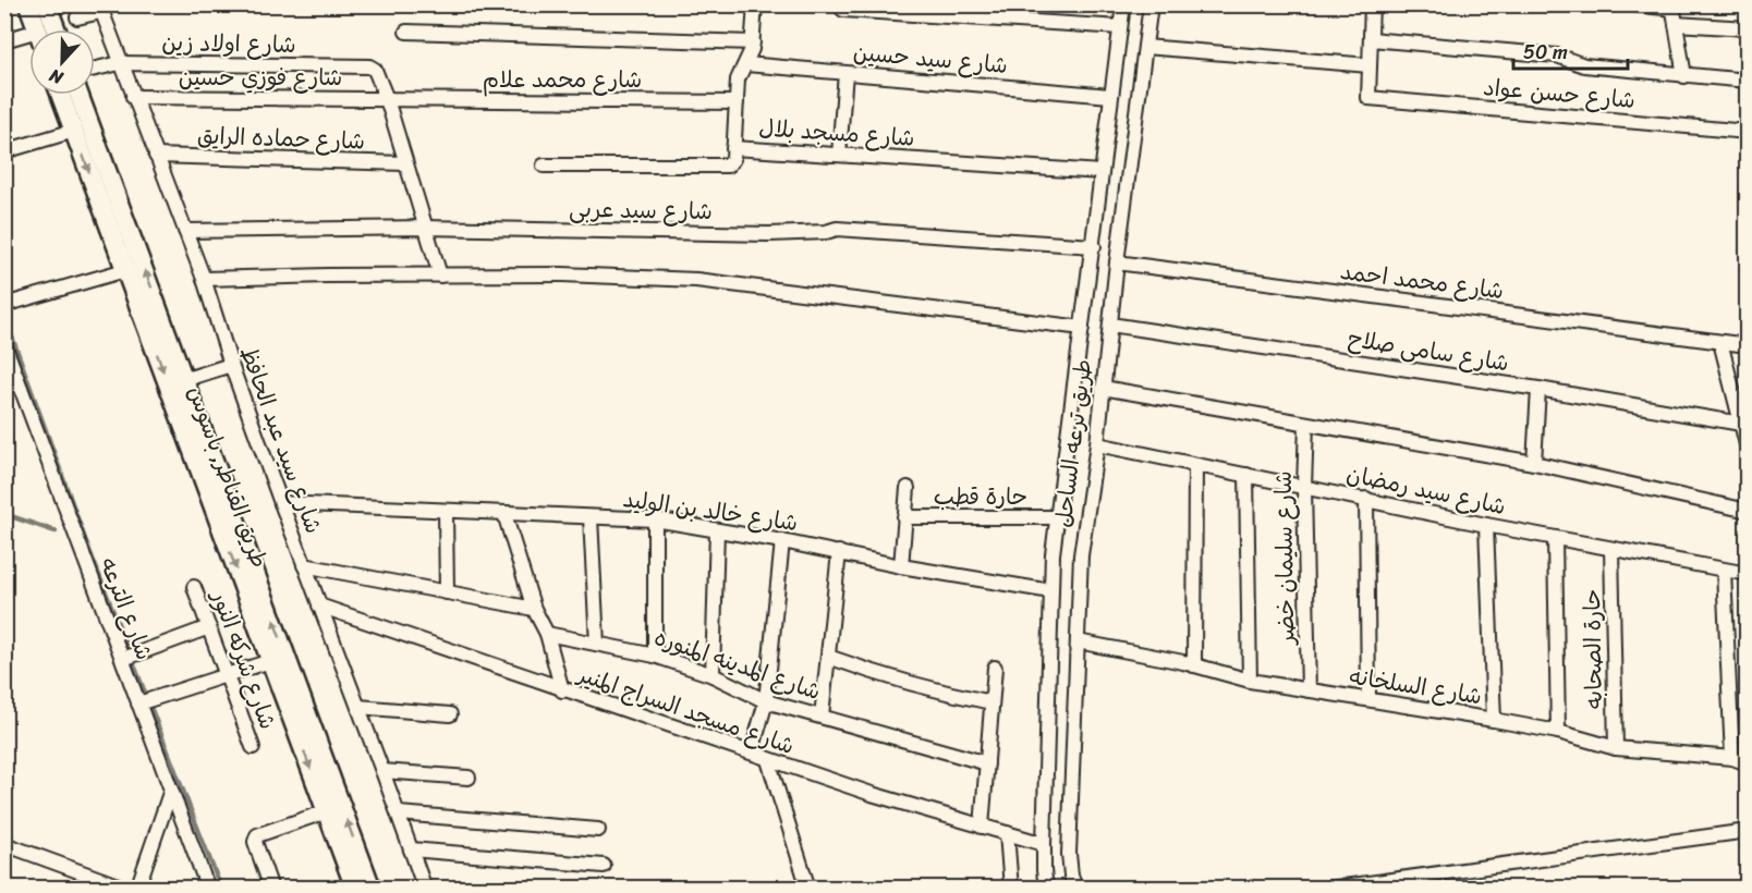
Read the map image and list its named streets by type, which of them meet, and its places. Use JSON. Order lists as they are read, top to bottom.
{
  "streets": {
    "main road": ["طريق القناطر, باسوس"],
    "street": [
      "شارع اولاد زين",
      "شارع سيد حسين",
      "شارع فوزي حسين",
      "شارع محمد علام",
      "شارع حسن عواد",
      "شارع مسجد بلال",
      "شارع حماده الرايق",
      "شارع سيد عربى",
      "شارع محمد احمد",
      "شارع سامى صلاح",
      "شارع سيد عبد الحافظ",
      "طريق ترعه الساحل",
      "شارع سيد رمضان",
      "حارة قطب",
      "شارع خالد بن الوليد",
      "شارع سليمان خضر",
      "شارع الترعه",
      "حارة الصحابه",
      "شارع شركه النور",
      "شارع المدينه المنوره",
      "شارع السلخانه",
      "شارع مسجد السراج المنير"
    ]
  },
  "crossings": [
    ["شارع اولاد زين", "شارع فوزي حسين"],
    ["شارع اولاد زين", "شارع محمد علام"],
    ["شارع اولاد زين", "شارع سيد عبد الحافظ"],
    ["شارع سيد حسين", "طريق ترعه الساحل"],
    ["شارع فوزي حسين", "شارع محمد علام"],
    ["شارع فوزي حسين", "شارع سيد عبد الحافظ"],
    ["شارع مسجد بلال", "طريق ترعه الساحل"],
    ["شارع حماده الرايق", "شارع سيد عبد الحافظ"],
    ["شارع سيد عربى", "شارع سيد عبد الحافظ"],
    ["شارع سيد عربى", "طريق ترعه الساحل"],
    ["شارع محمد احمد", "طريق ترعه الساحل"],
    ["شارع سامى صلاح", "طريق ترعه الساحل"],
    ["شارع سيد عبد الحافظ", "شارع خالد بن الوليد"],
    ["شارع سيد عبد الحافظ", "شارع مسجد السراج المنير"],
    ["طريق ترعه الساحل", "شارع سيد رمضان"],
    ["طريق ترعه الساحل", "حارة قطب"],
    ["طريق ترعه الساحل", "شارع خالد بن الوليد"],
    ["طريق ترعه الساحل", "شارع السلخانه"],
    ["طريق ترعه الساحل", "شارع مسجد السراج المنير"],
    ["شارع سيد رمضان", "شارع سليمان خضر"],
    ["شارع سيد رمضان", "حارة الصحابه"],
    ["شارع سليمان خضر", "شارع السلخانه"],
    ["حارة الصحابه", "شارع السلخانه"]
  ],
  "scale_bar": "50 m",
  "north": "bottom"
}
